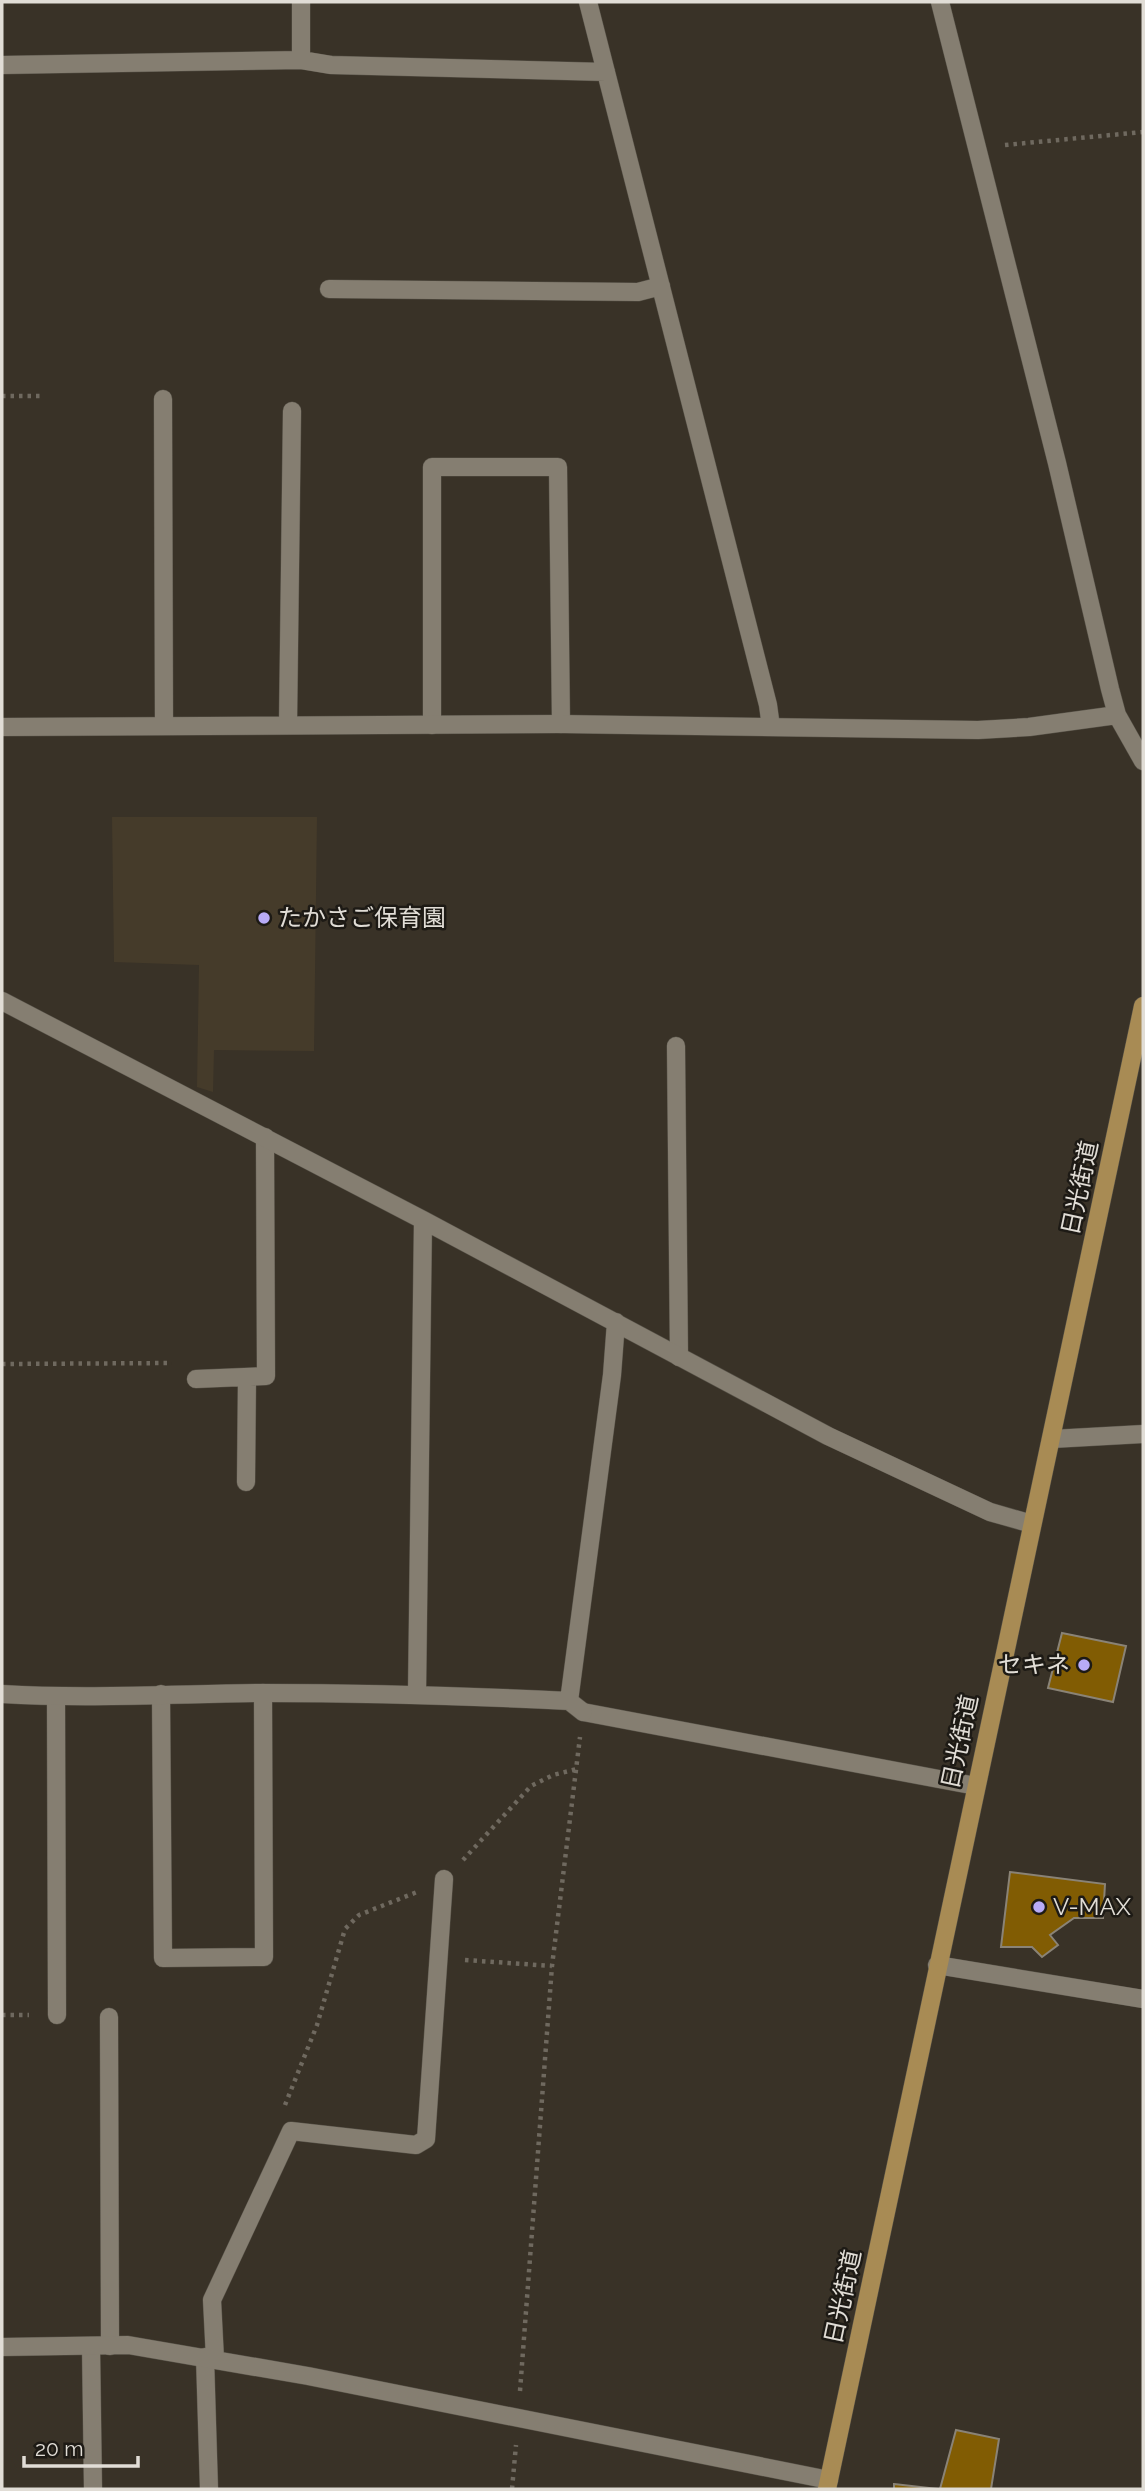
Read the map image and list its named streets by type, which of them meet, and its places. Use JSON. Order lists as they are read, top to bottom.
{
  "streets": {
    "main road": ["日光街道"]
  },
  "places": ["たかさご保育園", "セキネ", "V-MAX"],
  "scale_bar": "20 m"
}
